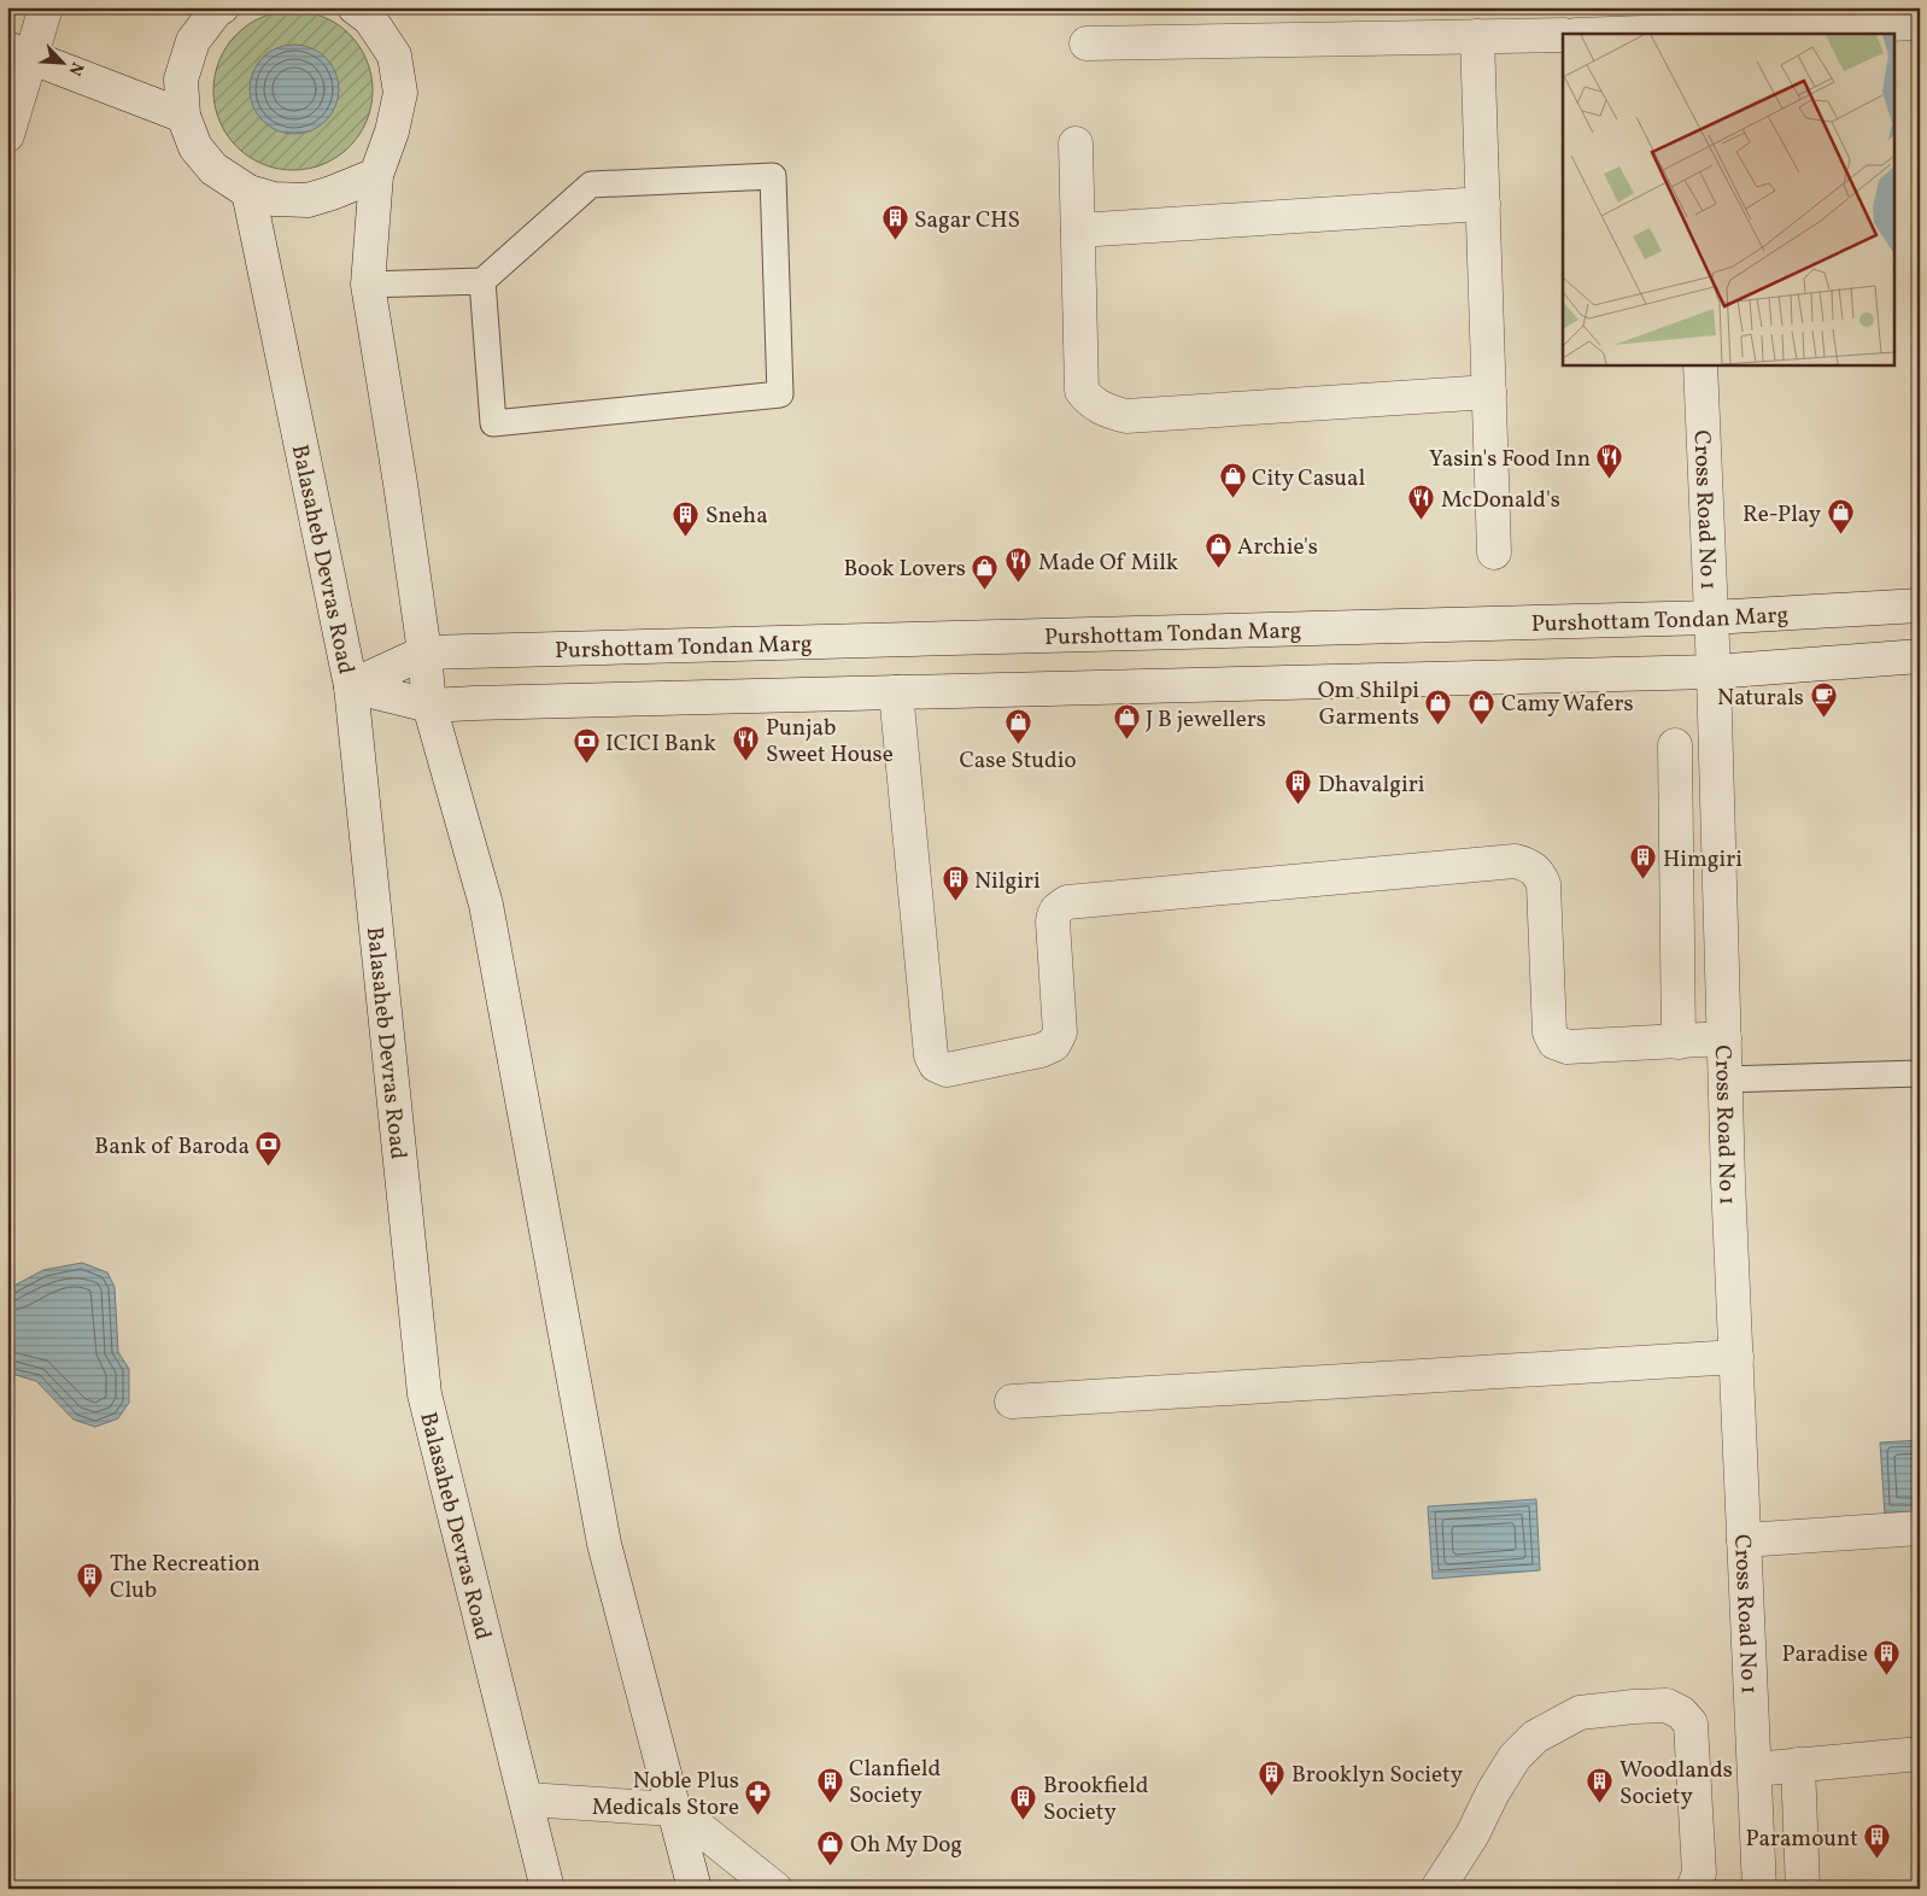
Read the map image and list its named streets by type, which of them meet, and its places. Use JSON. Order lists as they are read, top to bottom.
{
  "streets": {
    "street": ["Cross Road No 1", "Balasaheb Devras Road", "Purshottam Tondan Marg"]
  },
  "crossings": [
    ["Cross Road No 1", "Purshottam Tondan Marg"]
  ],
  "places": {
    "building": [
      "Sagar CHS",
      "Sneha",
      "Dhavalgiri",
      "Himgiri",
      "Nilgiri",
      "The Recreation Club",
      "Paradise",
      "Brooklyn Society",
      "Clanfield Society",
      "Woodlands Society",
      "Brookfield Society",
      "Paramount"
    ],
    "restaurant": [
      "Yasin's Food Inn",
      "McDonald's",
      "Made Of Milk",
      "Punjab Sweet House"
    ],
    "shop": [
      "City Casual",
      "Re-Play",
      "Archie's",
      "Book Lovers",
      "Om Shilpi Garments",
      "Camy Wafers",
      "J B jewellers",
      "Case Studio",
      "Oh My Dog"
    ],
    "cafe": ["Naturals"],
    "bank": ["ICICI Bank", "Bank of Baroda"],
    "pharmacy": ["Noble Plus Medicals Store"]
  },
  "north": "bottom right"
}
